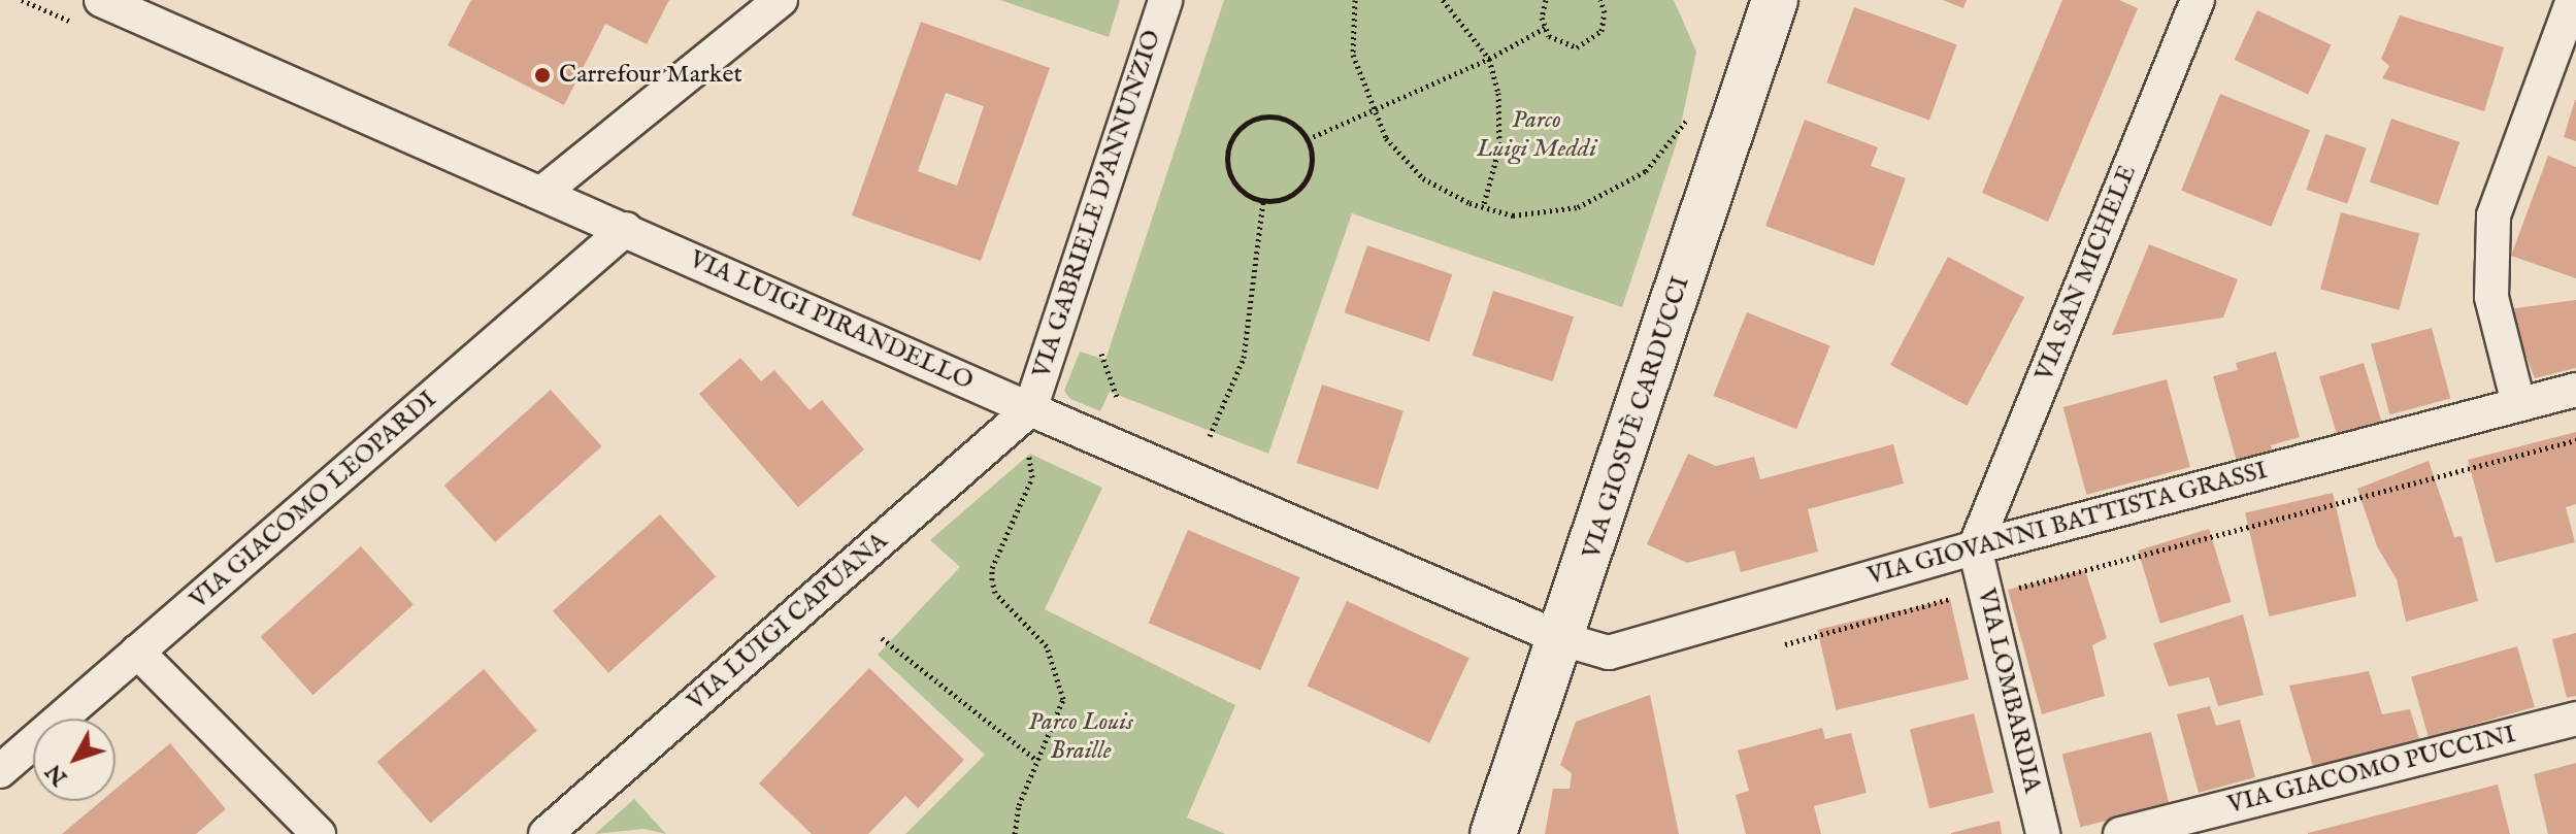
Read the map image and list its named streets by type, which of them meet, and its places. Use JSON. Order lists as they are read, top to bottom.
{
  "streets": {
    "street": [
      "VIA GABRIELE D'ANNUNZIO",
      "VIA SAN MICHELE",
      "VIA LUIGI PIRANDELLO",
      "VIA GIOSUÈ CARDUCCI",
      "VIA GIACOMO LEOPARDI",
      "VIA GIOVANNI BATTISTA GRASSI",
      "VIA LUIGI CAPUANA",
      "VIA LOMBARDIA",
      "VIA GIACOMO PUCCINI"
    ]
  },
  "crossings": [
    ["VIA GABRIELE D'ANNUNZIO", "VIA LUIGI PIRANDELLO"],
    ["VIA GABRIELE D'ANNUNZIO", "VIA LUIGI CAPUANA"],
    ["VIA SAN MICHELE", "VIA GIOVANNI BATTISTA GRASSI"],
    ["VIA SAN MICHELE", "VIA LOMBARDIA"],
    ["VIA LUIGI PIRANDELLO", "VIA GIOSUÈ CARDUCCI"],
    ["VIA LUIGI PIRANDELLO", "VIA GIACOMO LEOPARDI"],
    ["VIA LUIGI PIRANDELLO", "VIA GIOVANNI BATTISTA GRASSI"],
    ["VIA LUIGI PIRANDELLO", "VIA LUIGI CAPUANA"],
    ["VIA GIOSUÈ CARDUCCI", "VIA GIOVANNI BATTISTA GRASSI"],
    ["VIA GIOVANNI BATTISTA GRASSI", "VIA LOMBARDIA"]
  ],
  "parks": ["Parco Luigi Meddi", "Parco Louis Braille"],
  "places": ["Carrefour Market"],
  "north": "bottom left"
}
